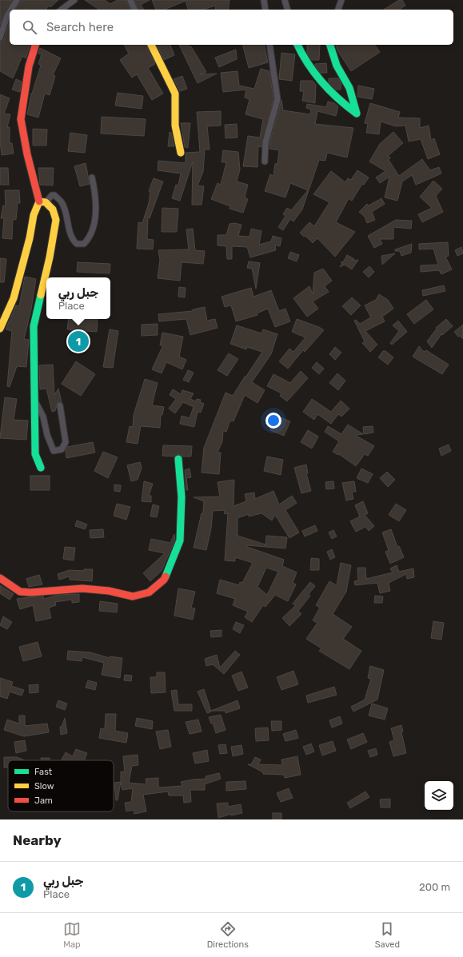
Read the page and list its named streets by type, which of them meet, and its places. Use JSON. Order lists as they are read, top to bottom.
{
  "legend": ["Fast", "Slow", "Jam"],
  "page": {
    "search": "Search here",
    "popup": ["جبل ربي", "Place"],
    "pins": "1",
    "heading": "Nearby",
    "list": [
      {
        "mark": "1",
        "name": "جبل ربي",
        "note": "Place",
        "value": "200 m"
      }
    ],
    "nav": ["Map", "Directions", "Saved"]
  }
}
